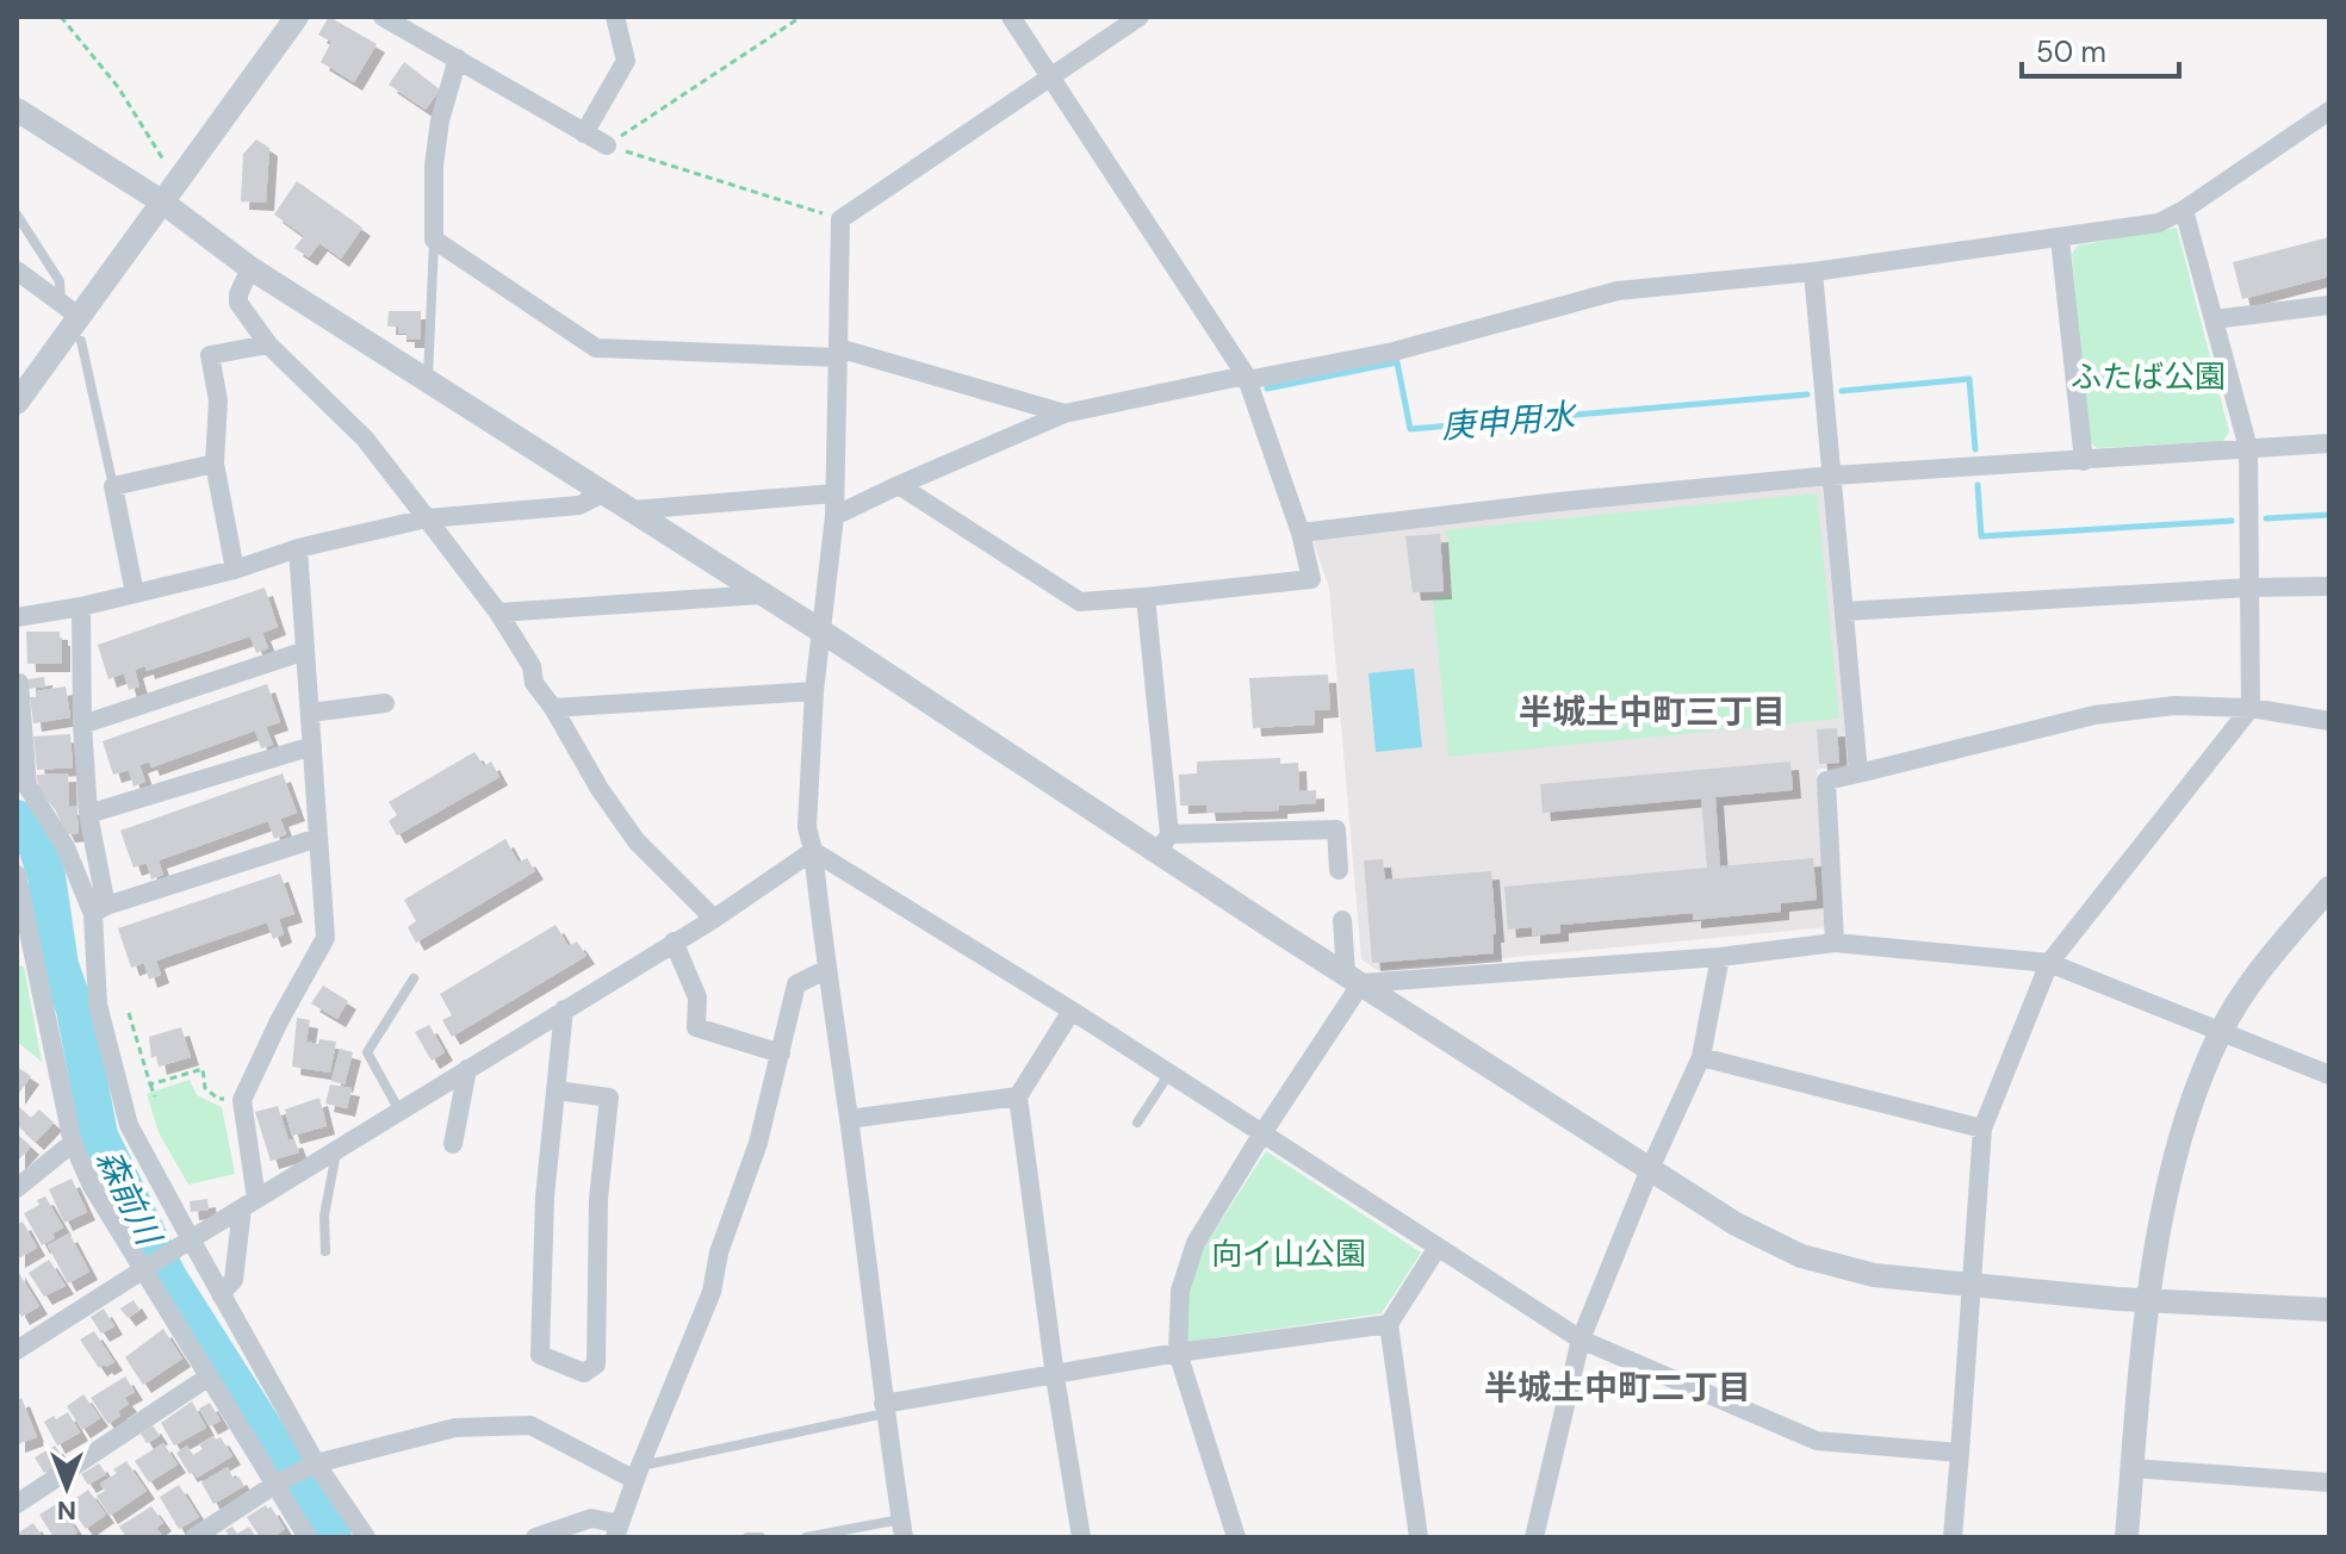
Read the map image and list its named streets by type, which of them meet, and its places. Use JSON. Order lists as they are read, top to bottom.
{
  "districts": ["半城土中町三丁目", "半城土中町二丁目"],
  "water": ["庚申用水", "森前川"],
  "parks": ["ふたば公園", "向イ山公園"],
  "scale_bar": "50 m",
  "north": "bottom"
}
